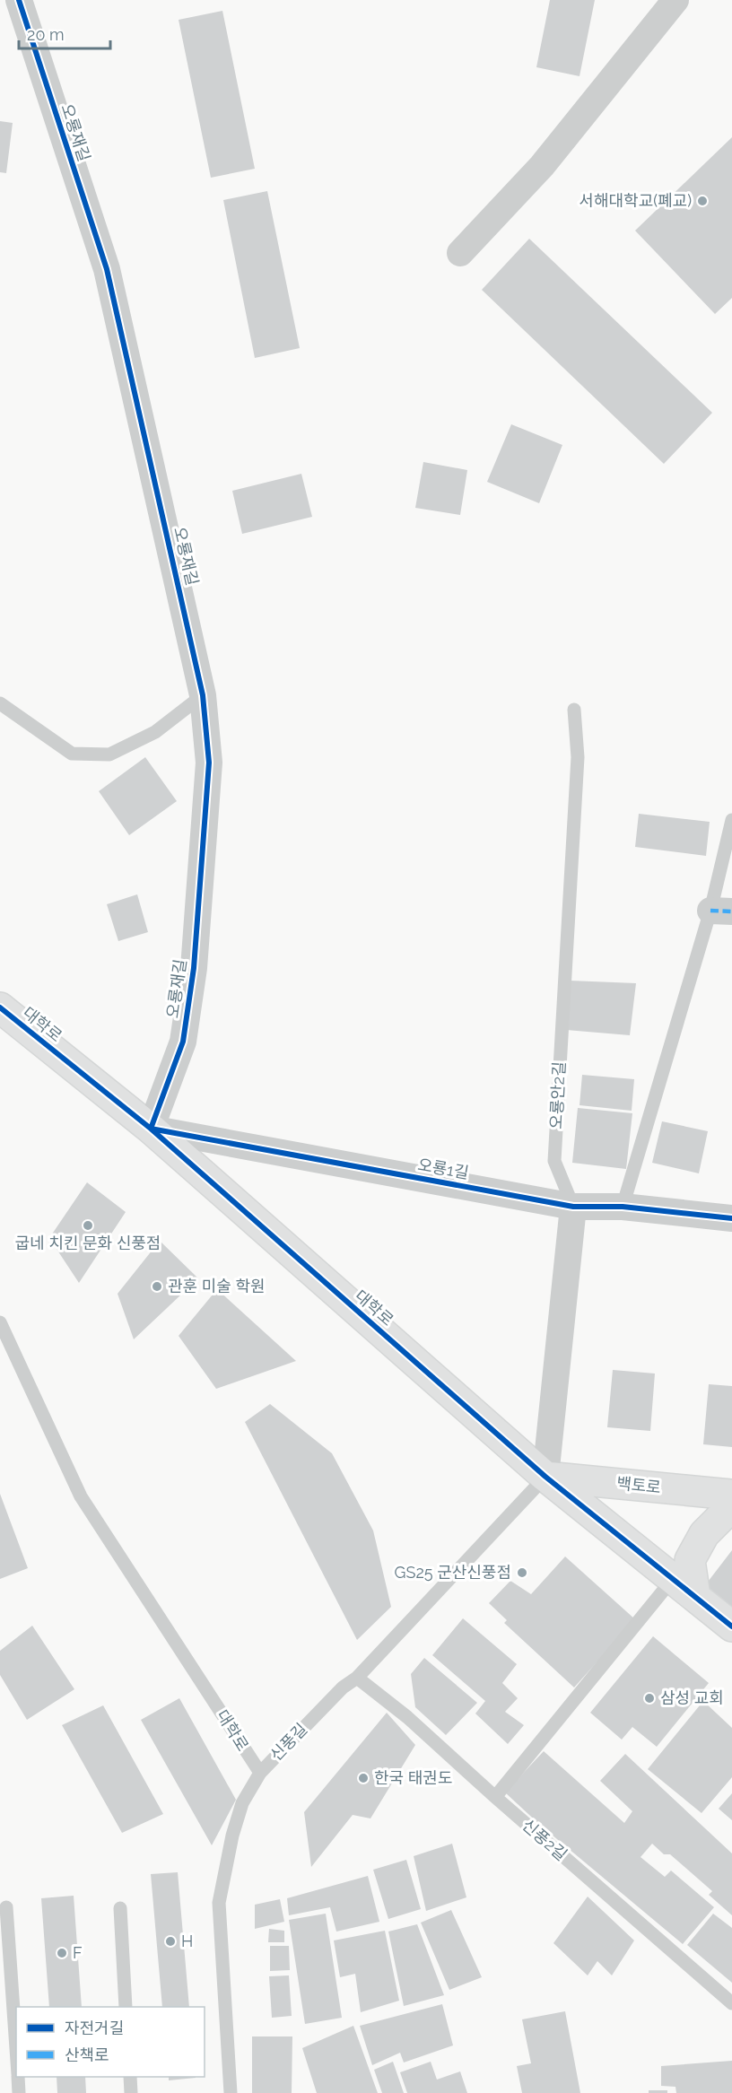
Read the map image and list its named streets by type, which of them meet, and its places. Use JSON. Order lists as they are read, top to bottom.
{
  "streets": {
    "street": [
      "오룡재길",
      "대학로",
      "오룡안2길",
      "오룡1길",
      "백토로"
    ],
    "lane": ["신풍길", "신풍2길"]
  },
  "crossings": [
    ["오룡재길", "대학로"],
    ["오룡재길", "오룡1길"],
    ["대학로", "오룡안2길"],
    ["대학로", "오룡1길"],
    ["대학로", "백토로"],
    ["대학로", "신풍길"],
    ["오룡안2길", "오룡1길"],
    ["오룡안2길", "백토로"],
    ["오룡안2길", "신풍길"],
    ["백토로", "신풍길"],
    ["신풍길", "신풍2길"]
  ],
  "places": [
    "서해대학교(폐교)",
    "굽네 치킨 문화 신풍점",
    "관훈 미술 학원",
    "GS25 군산신풍점",
    "삼성 교회",
    "한국 태권도",
    "H",
    "F"
  ],
  "legend": ["자전거길", "산책로"],
  "scale_bar": "20 m"
}
